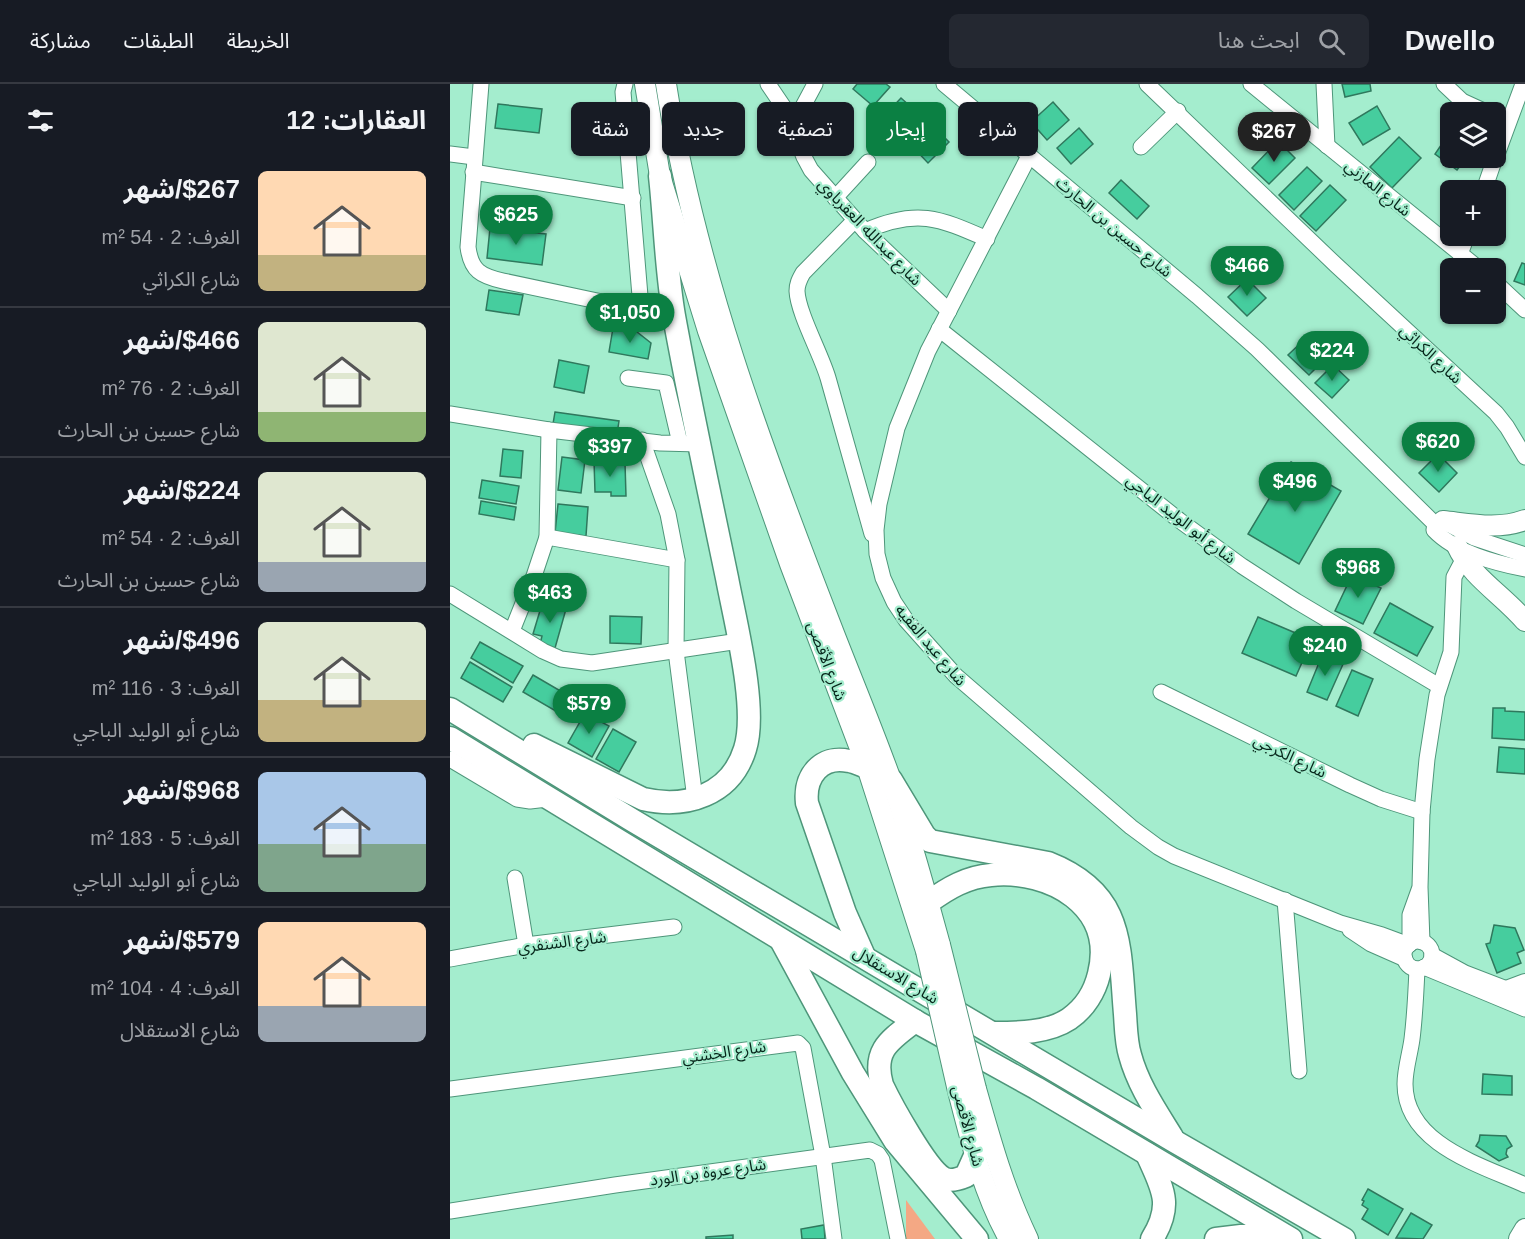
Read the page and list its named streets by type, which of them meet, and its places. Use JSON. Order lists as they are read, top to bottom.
{
  "streets": {
    "highway": ["شارع الاستقلال"],
    "main road": ["شارع الأقصى"],
    "street": [
      "شارع المازني",
      "شارع حسين بن الحارث",
      "شارع عبدالله العقرباوي",
      "شارع الكراثي",
      "شارع أبو الوليد الباجي",
      "شارع عيد الفقيه",
      "شارع الكرجي",
      "شارع الشنفري",
      "شارع الخشني",
      "شارع عروة بن الورد"
    ]
  },
  "crossings": [
    ["شارع حسين بن الحارث", "شارع عيد الفقيه"],
    ["شارع عبدالله العقرباوي", "شارع عيد الفقيه"],
    ["شارع أبو الوليد الباجي", "شارع عيد الفقيه"],
    ["شارع الخشني", "شارع عروة بن الورد"]
  ],
  "page": {
    "header": "Dwello",
    "search": "ابحث هنا",
    "nav": ["الخريطة", "الطبقات", "مشاركة"],
    "heading": "العقارات: 12",
    "map_buttons": ["+", "−"],
    "chip": [
      "شراء",
      "إيجار",
      "تصفية",
      "جديد",
      "شقة"
    ],
    "price": [
      "$267",
      "$625",
      "$466",
      "$1,050",
      "$224",
      "$620",
      "$397",
      "$496",
      "$968",
      "$463",
      "$240",
      "$579"
    ],
    "list": [
      {
        "name": "$267/شهر",
        "note": "الغرف: 2 · 54 m² · شارع الكراثي"
      },
      {
        "name": "$466/شهر",
        "note": "الغرف: 2 · 76 m² · شارع حسين بن الحارث"
      },
      {
        "name": "$224/شهر",
        "note": "الغرف: 2 · 54 m² · شارع حسين بن الحارث"
      },
      {
        "name": "$496/شهر",
        "note": "الغرف: 3 · 116 m² · شارع أبو الوليد الباجي"
      },
      {
        "name": "$968/شهر",
        "note": "الغرف: 5 · 183 m² · شارع أبو الوليد الباجي"
      },
      {
        "name": "$579/شهر",
        "note": "الغرف: 4 · 104 m² · شارع الاستقلال"
      }
    ]
  }
}
